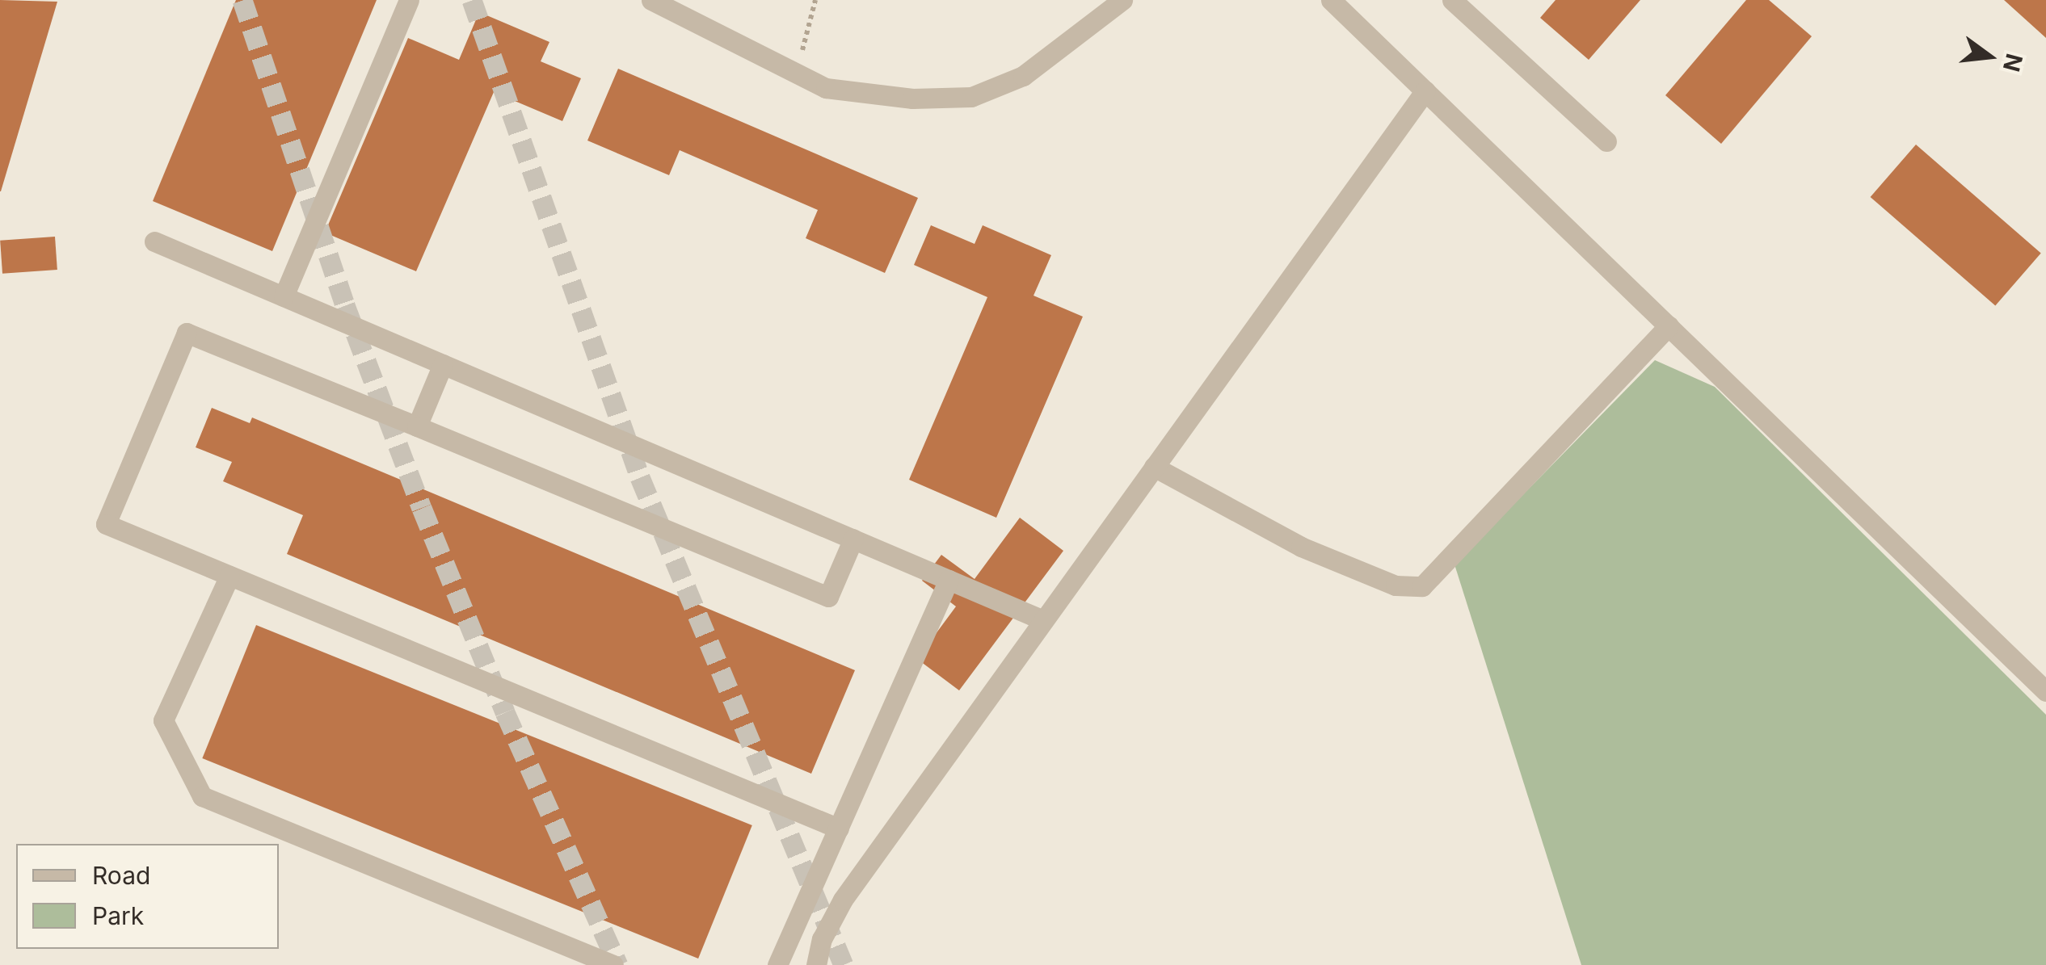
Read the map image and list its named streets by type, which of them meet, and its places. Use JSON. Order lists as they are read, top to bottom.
{
  "legend": ["Road", "Park"],
  "north": "right"
}
